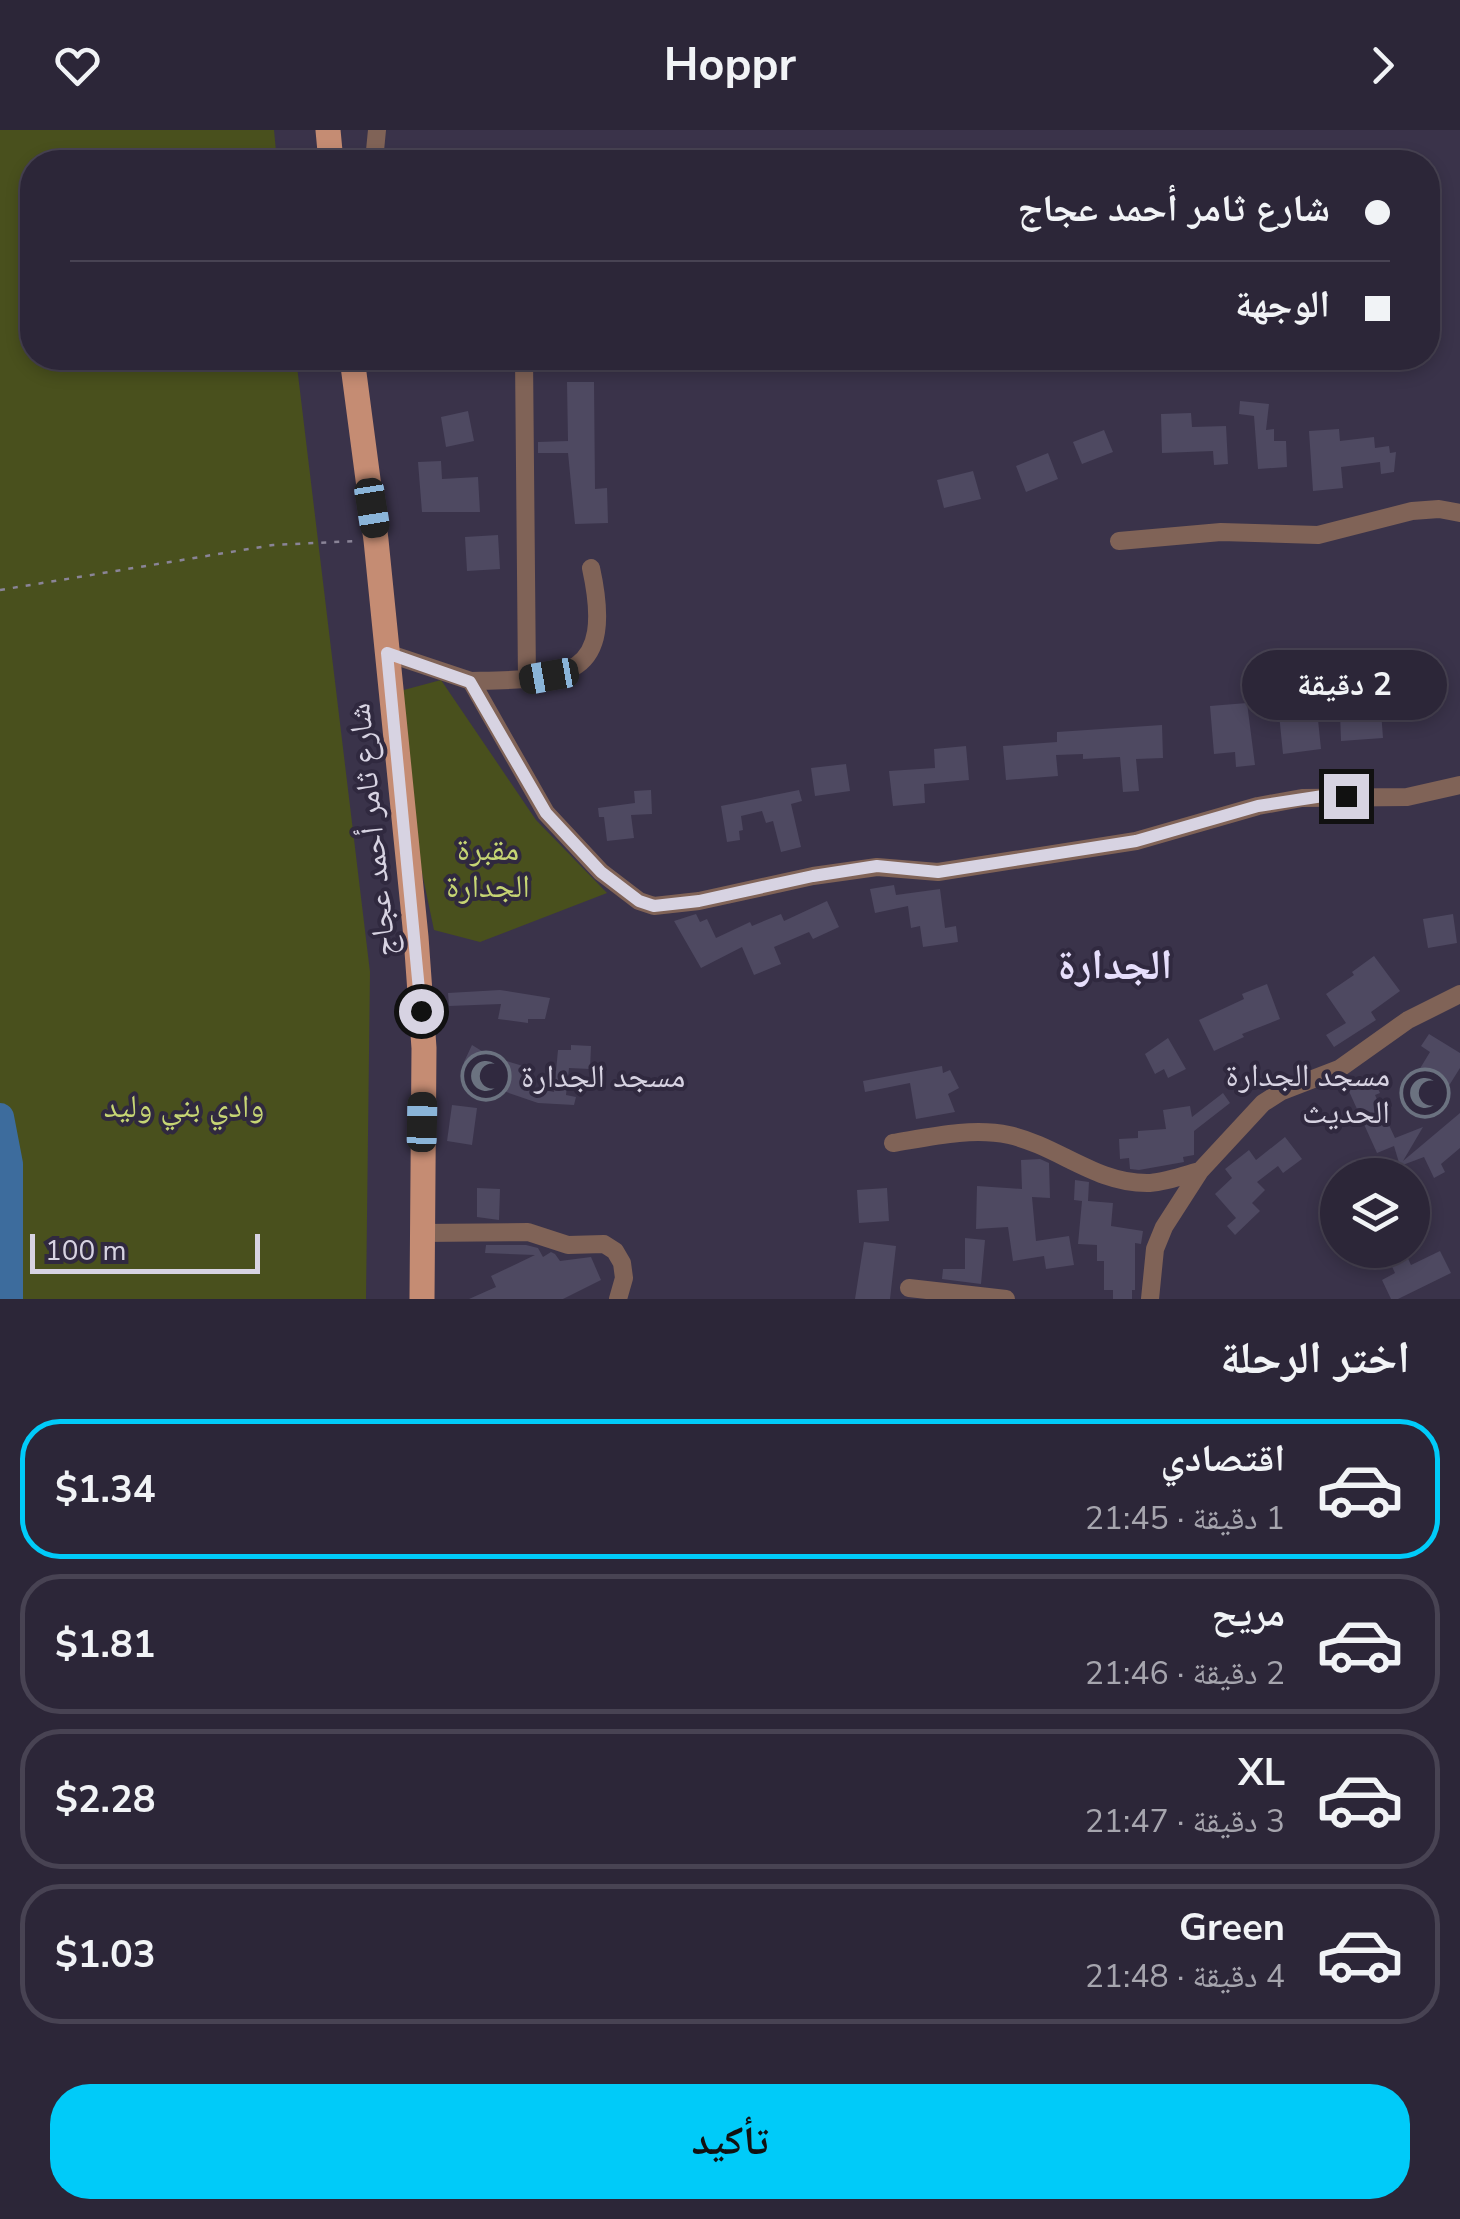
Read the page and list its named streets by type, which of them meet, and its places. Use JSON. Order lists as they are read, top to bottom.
{
  "streets": {
    "main road": ["شارع ثامر أحمد عجاج"]
  },
  "districts": ["الجدارة"],
  "parks": ["مقبرة الجدارة", "وادي بني وليد"],
  "places": {
    "mosque": ["مسجد الجدارة", "مسجد الجدارة الحديث"]
  },
  "scale_bar": "100 m",
  "page": {
    "header": "Hoppr",
    "banner": ["شارع ثامر أحمد عجاج", "الوجهة"],
    "bubble": "2 دقيقة",
    "scale": "100 m",
    "heading": "اختر الرحلة",
    "list": [
      {
        "name": "اقتصادي",
        "note": "1 دقيقة · 21:45",
        "value": "$1.34"
      },
      {
        "name": "مريح",
        "note": "2 دقيقة · 21:46",
        "value": "$1.81"
      },
      {
        "name": "XL",
        "note": "3 دقيقة · 21:47",
        "value": "$2.28"
      },
      {
        "name": "Green",
        "note": "4 دقيقة · 21:48",
        "value": "$1.03"
      }
    ],
    "buttons": "تأكيد"
  }
}
